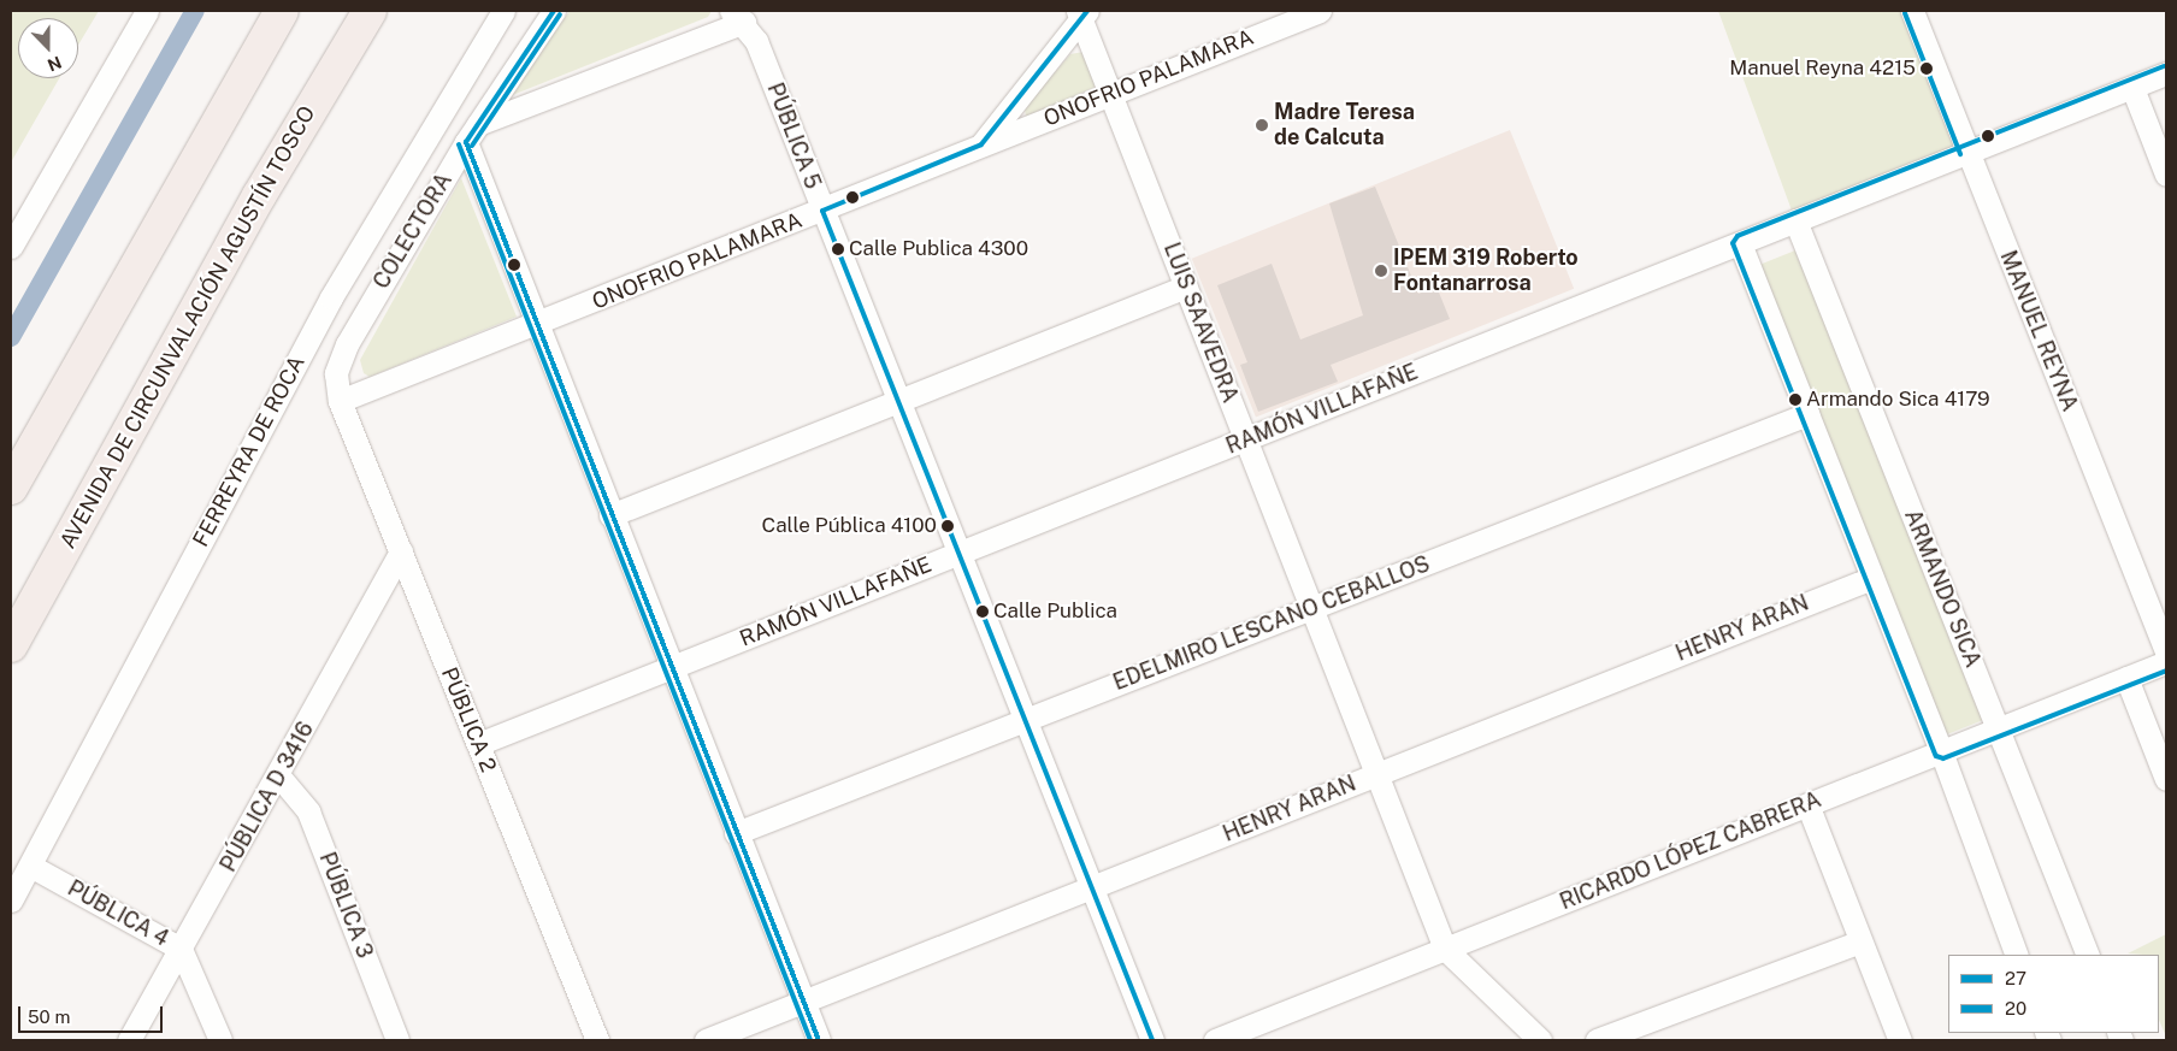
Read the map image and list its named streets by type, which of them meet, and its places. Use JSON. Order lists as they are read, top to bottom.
{
  "streets": {
    "highway": ["AVENIDA DE CIRCUNVALACIÓN AGUSTÍN TOSCO"],
    "street": [
      "ONOFRIO PALAMARA",
      "PÚBLICA 5",
      "COLECTORA",
      "LUIS SAAVEDRA",
      "MANUEL REYNA",
      "RAMÓN VILLAFAÑE",
      "FERREYRA DE ROCA",
      "ARMANDO SICA",
      "EDELMIRO LESCANO CEBALLOS",
      "HENRY ARAN",
      "PÚBLICA 2",
      "PÚBLICA D 3416",
      "RICARDO LÓPEZ CABRERA",
      "PÚBLICA 3",
      "PÚBLICA 4"
    ]
  },
  "crossings": [
    ["ONOFRIO PALAMARA", "PÚBLICA 5"],
    ["ONOFRIO PALAMARA", "COLECTORA"],
    ["ONOFRIO PALAMARA", "LUIS SAAVEDRA"],
    ["ONOFRIO PALAMARA", "PÚBLICA 2"],
    ["PÚBLICA 5", "RAMÓN VILLAFAÑE"],
    ["PÚBLICA 5", "EDELMIRO LESCANO CEBALLOS"],
    ["PÚBLICA 5", "HENRY ARAN"],
    ["COLECTORA", "PÚBLICA 2"],
    ["LUIS SAAVEDRA", "RAMÓN VILLAFAÑE"],
    ["LUIS SAAVEDRA", "EDELMIRO LESCANO CEBALLOS"],
    ["LUIS SAAVEDRA", "HENRY ARAN"],
    ["LUIS SAAVEDRA", "RICARDO LÓPEZ CABRERA"],
    ["MANUEL REYNA", "RAMÓN VILLAFAÑE"],
    ["RAMÓN VILLAFAÑE", "ARMANDO SICA"],
    ["RAMÓN VILLAFAÑE", "PÚBLICA 2"],
    ["FERREYRA DE ROCA", "PÚBLICA 4"],
    ["ARMANDO SICA", "RICARDO LÓPEZ CABRERA"],
    ["PÚBLICA 2", "PÚBLICA D 3416"],
    ["PÚBLICA D 3416", "PÚBLICA 3"],
    ["PÚBLICA D 3416", "PÚBLICA 4"]
  ],
  "places": [
    "Manuel Reyna 4215",
    "Madre Teresa de Calcuta",
    "Calle Publica 4300",
    "IPEM 319 Roberto Fontanarrosa",
    "Armando Sica 4179",
    "Calle Pública 4100",
    "Calle Publica"
  ],
  "lines": ["transit line 27", "transit line 20"],
  "legend": ["27", "20"],
  "scale_bar": "50 m",
  "north": "bottom"
}
